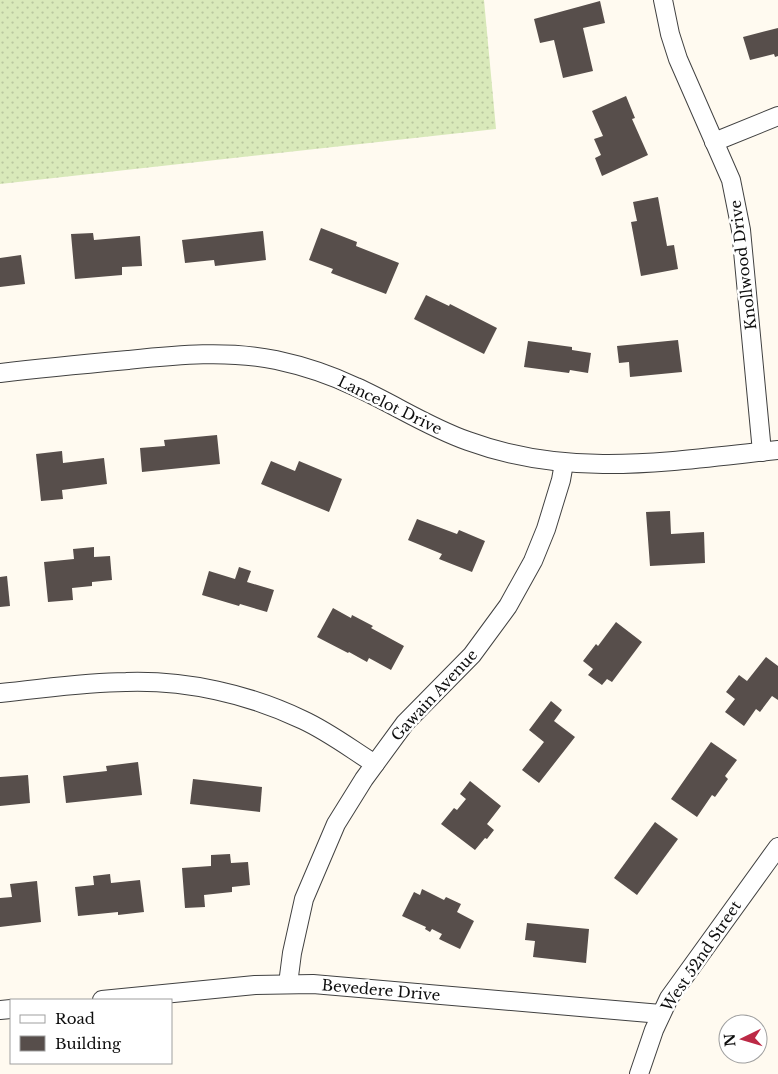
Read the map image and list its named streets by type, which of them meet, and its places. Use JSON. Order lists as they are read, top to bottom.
{
  "streets": {
    "street": [
      "Knollwood Drive",
      "Lancelot Drive",
      "Gawain Avenue",
      "West 52nd Street",
      "Bevedere Drive"
    ]
  },
  "crossings": [
    ["Knollwood Drive", "Lancelot Drive"],
    ["Lancelot Drive", "Gawain Avenue"],
    ["Gawain Avenue", "Bevedere Drive"],
    ["West 52nd Street", "Bevedere Drive"]
  ],
  "legend": ["Road", "Building"],
  "north": "left"
}
